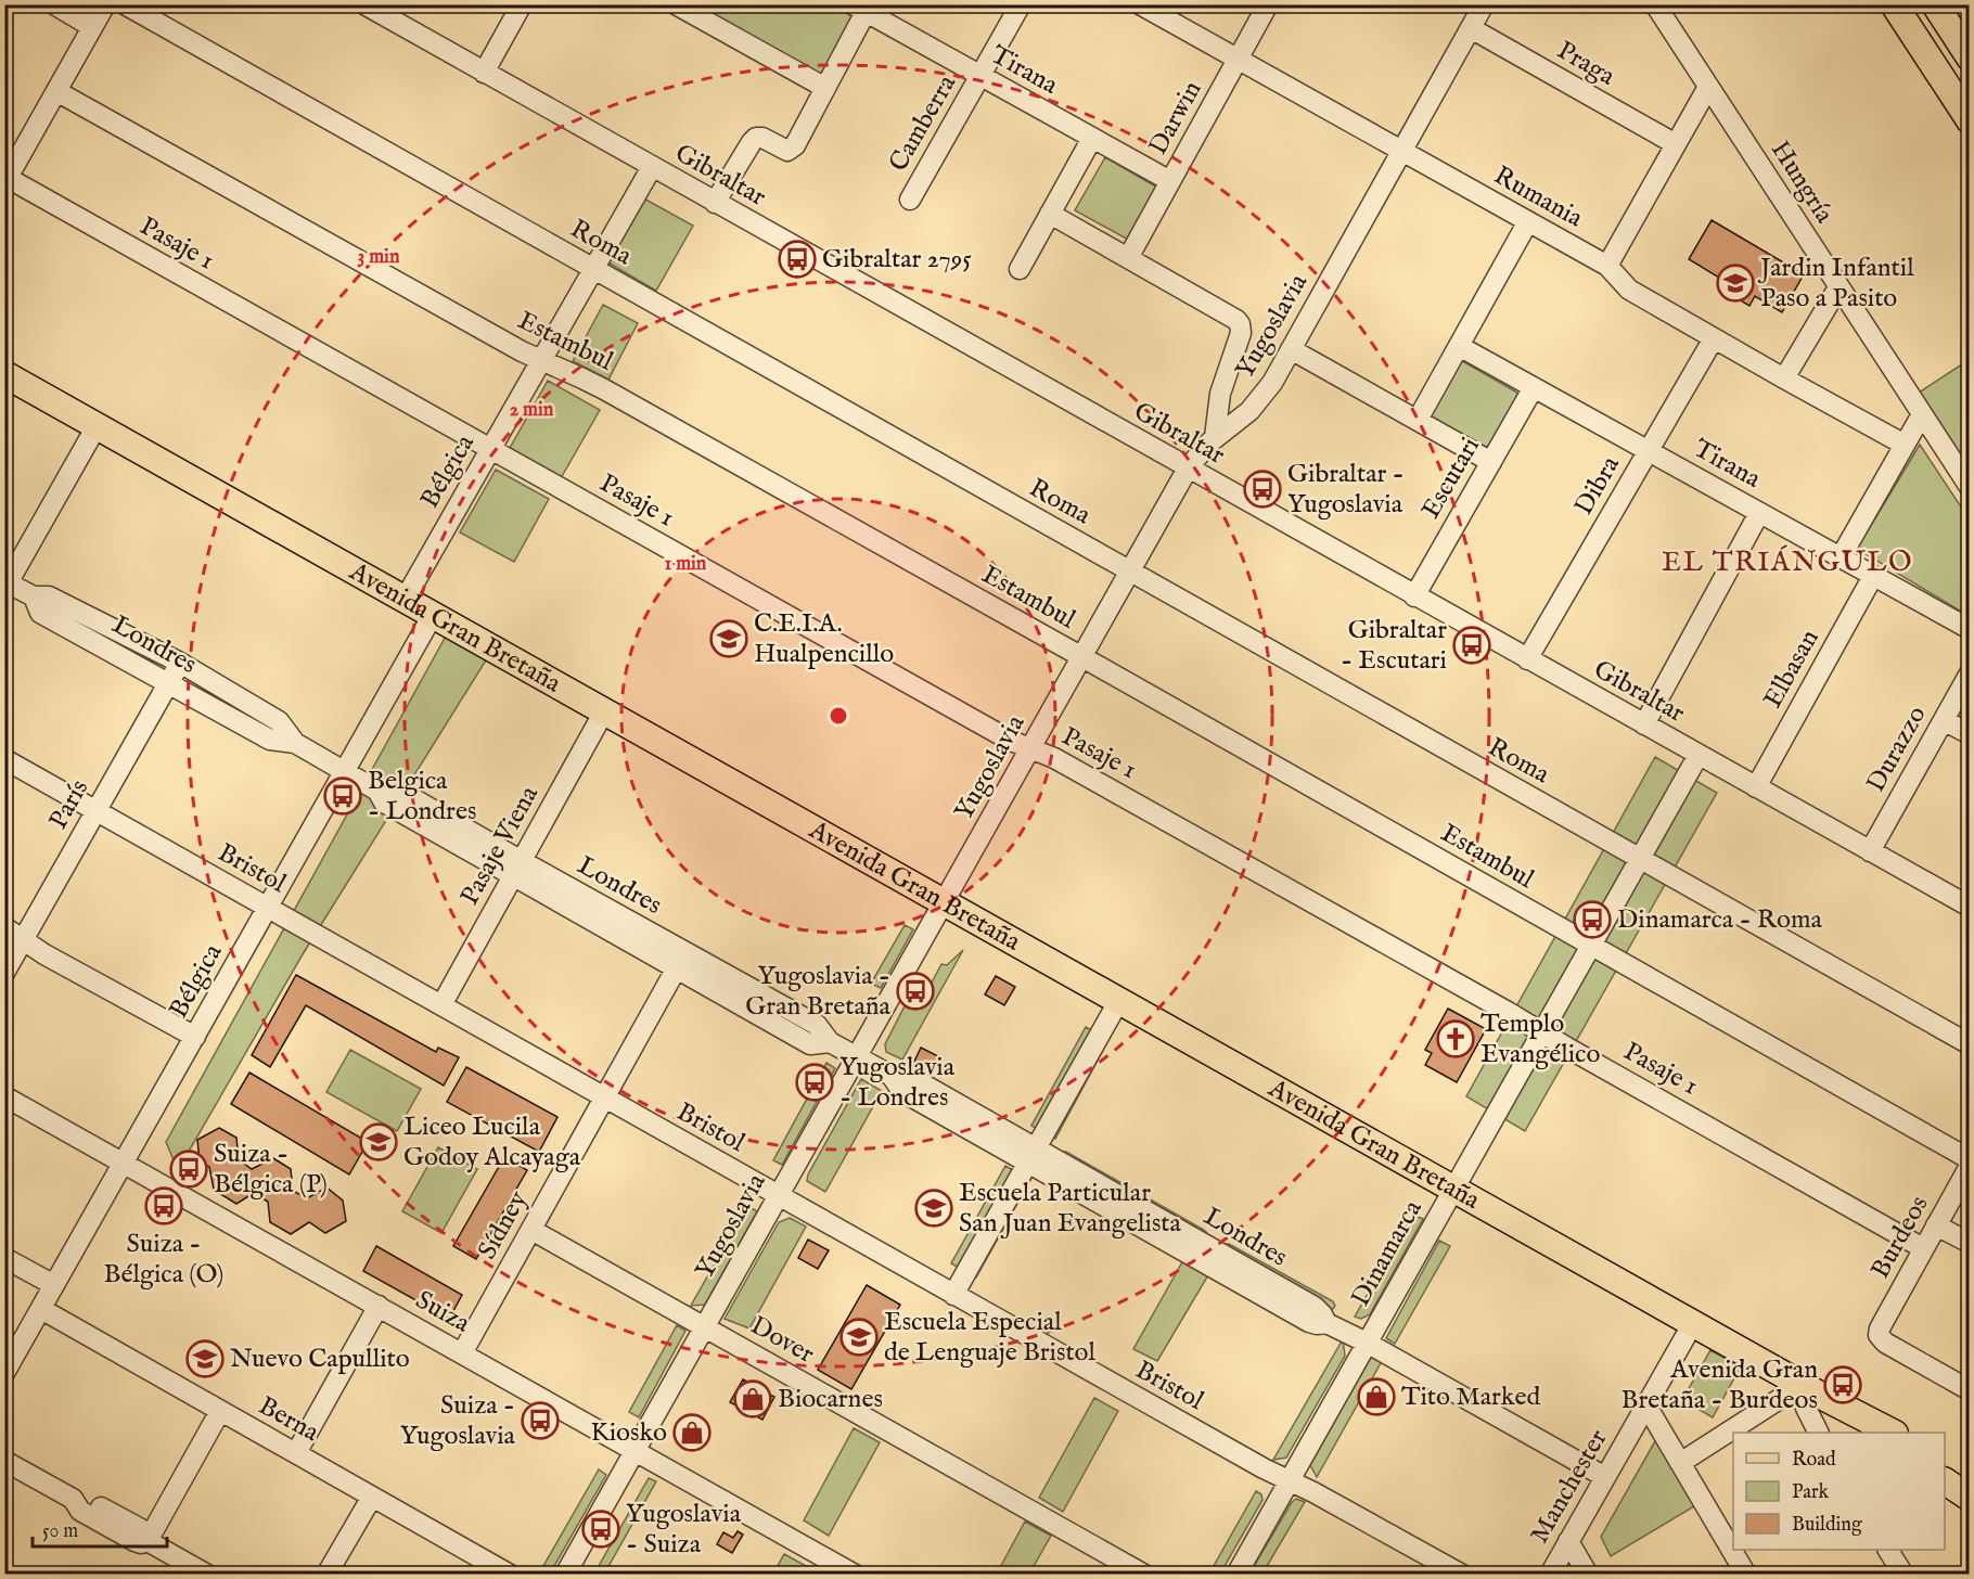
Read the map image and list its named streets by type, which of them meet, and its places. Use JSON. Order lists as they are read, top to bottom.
{
  "streets": {
    "main road": ["Avenida Gran Bretaña"],
    "street": [
      "Praga",
      "Tirana",
      "Darwin",
      "Camberra",
      "Gibraltar",
      "Hungría",
      "Rumania",
      "Roma",
      "Pasaje 1",
      "Yugoslavia",
      "Estambul",
      "Bélgica",
      "Escutari",
      "Dibra",
      "Londres",
      "Elbasan",
      "Durazzo",
      "París",
      "Pasaje Viena",
      "Bristol",
      "Sídney",
      "Burdeos",
      "Dinamarca",
      "Suiza",
      "Dover",
      "Berna",
      "Manchester"
    ]
  },
  "crossings": [
    ["Praga", "Yugoslavia"],
    ["Tirana", "Darwin"],
    ["Tirana", "Camberra"],
    ["Tirana", "Escutari"],
    ["Tirana", "Dibra"],
    ["Tirana", "Elbasan"],
    ["Darwin", "Rumania"],
    ["Gibraltar", "Yugoslavia"],
    ["Gibraltar", "Bélgica"],
    ["Gibraltar", "Escutari"],
    ["Gibraltar", "Dibra"],
    ["Gibraltar", "Elbasan"],
    ["Gibraltar", "Durazzo"],
    ["Gibraltar", "Dinamarca"],
    ["Rumania", "Yugoslavia"],
    ["Rumania", "Dibra"],
    ["Roma", "Yugoslavia"],
    ["Roma", "Bélgica"],
    ["Roma", "Dinamarca"],
    ["Pasaje 1", "Yugoslavia"],
    ["Pasaje 1", "Bélgica"],
    ["Pasaje 1", "Burdeos"],
    ["Pasaje 1", "Dinamarca"],
    ["Yugoslavia", "Estambul"],
    ["Yugoslavia", "Avenida Gran Bretaña"],
    ["Yugoslavia", "Londres"],
    ["Yugoslavia", "Bristol"],
    ["Yugoslavia", "Suiza"],
    ["Yugoslavia", "Dover"],
    ["Estambul", "Bélgica"],
    ["Estambul", "Dinamarca"],
    ["Bélgica", "Avenida Gran Bretaña"],
    ["Bélgica", "Londres"],
    ["Bélgica", "Bristol"],
    ["Bélgica", "Suiza"],
    ["Bélgica", "Berna"],
    ["Avenida Gran Bretaña", "Pasaje Viena"],
    ["Avenida Gran Bretaña", "Dinamarca"],
    ["Avenida Gran Bretaña", "Manchester"],
    ["Londres", "París"],
    ["Londres", "Pasaje Viena"],
    ["Londres", "Sídney"],
    ["Londres", "Dinamarca"],
    ["Londres", "Manchester"],
    ["París", "Bristol"],
    ["Pasaje Viena", "Bristol"],
    ["Bristol", "Sídney"],
    ["Bristol", "Dinamarca"],
    ["Sídney", "Suiza"],
    ["Sídney", "Dover"]
  ],
  "districts": ["EL TRIÁNGULO"],
  "places": {
    "bus stop": [
      "Gibraltar 2795",
      "Gibraltar - Yugoslavia",
      "Gibraltar - Escutari",
      "Belgica - Londres",
      "Dinamarca - Roma",
      "Yugoslavia - Gran Bretaña",
      "Yugoslavia - Londres",
      "Suiza - Bélgica (P)",
      "Suiza - Bélgica (O)",
      "Avenida Gran Bretaña - Burdeos",
      "Suiza - Yugoslavia",
      "Yugoslavia - Suiza"
    ],
    "school or university": [
      "Jardin Infantil Paso a Pasito",
      "C.E.I.A. Hualpencillo",
      "Liceo Lucila Godoy Alcayaga",
      "Escuela Particular San Juan Evangelista",
      "Escuela Especial de Lenguaje Bristol",
      "Nuevo Capullito"
    ],
    "church": ["Templo Evangélico"],
    "shop": ["Tito Marked", "Biocarnes", "Kiosko"]
  },
  "legend": ["Road", "Park", "Building"],
  "scale_bar": "50 m",
  "rings": ["3 min", "2 min", "1 min"]
}
